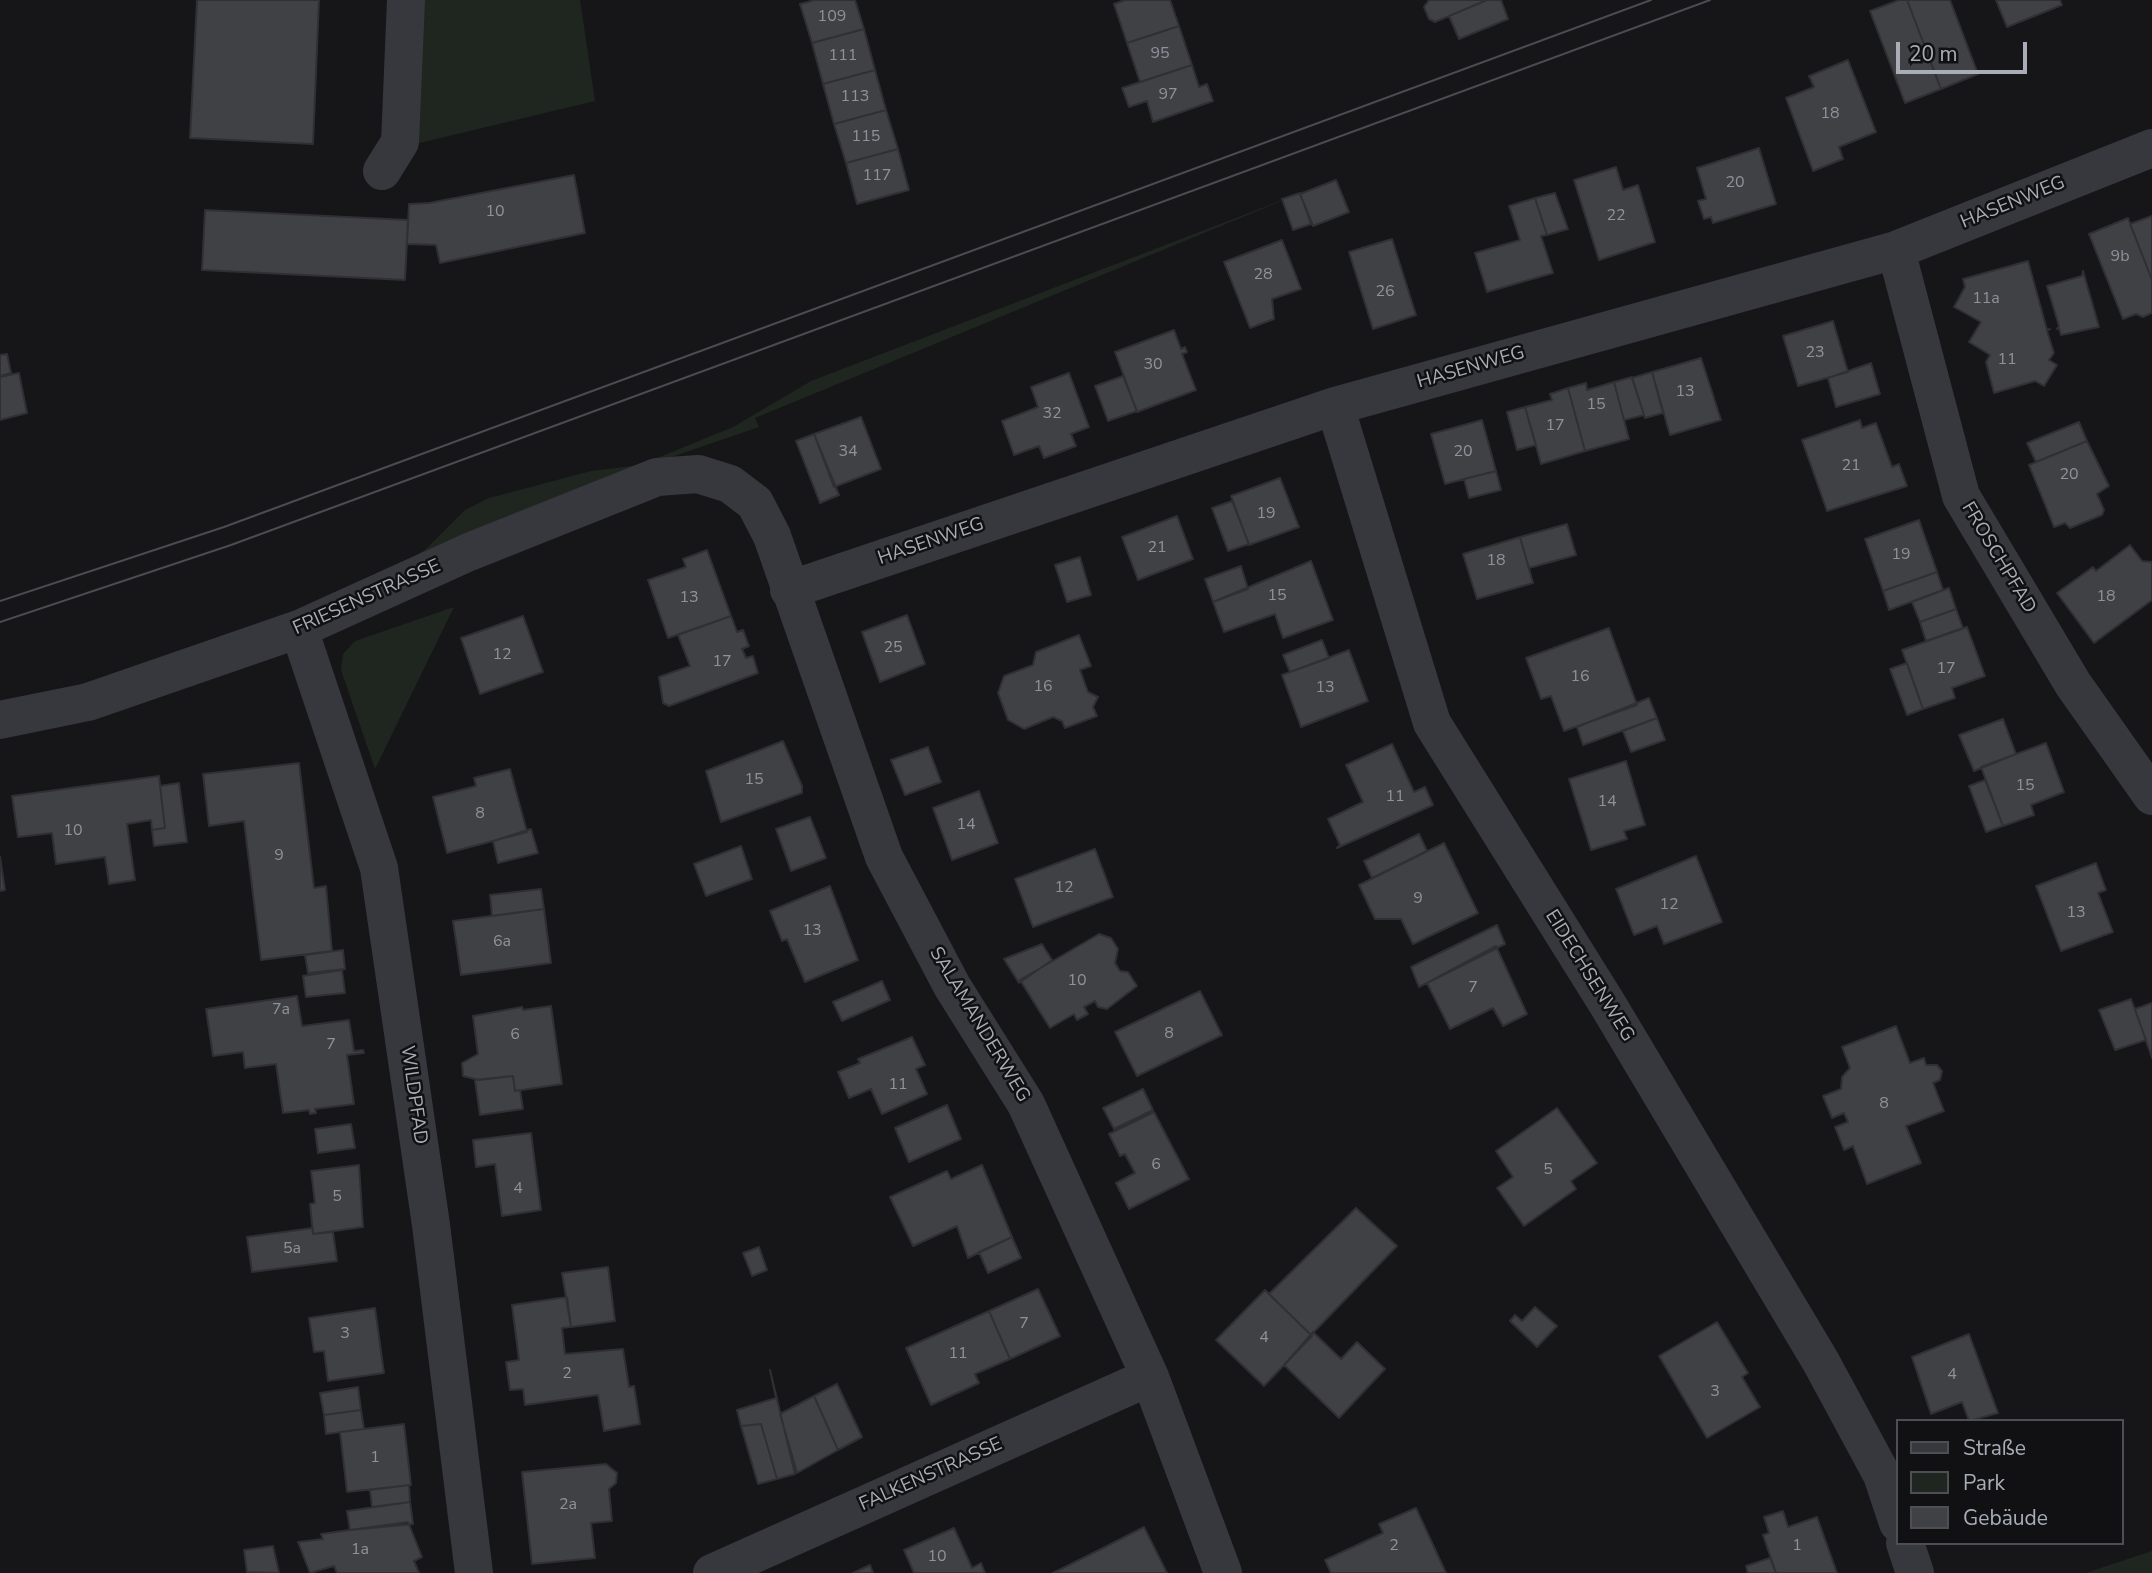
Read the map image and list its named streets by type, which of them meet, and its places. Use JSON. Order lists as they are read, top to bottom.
{
  "streets": {
    "street": [
      "HASENWEG",
      "FROSCHPFAD",
      "FRIESENSTRASSE",
      "EIDECHSENWEG",
      "SALAMANDERWEG",
      "WILDPFAD",
      "FALKENSTRASSE"
    ]
  },
  "crossings": [
    ["HASENWEG", "FROSCHPFAD"],
    ["HASENWEG", "EIDECHSENWEG"],
    ["HASENWEG", "SALAMANDERWEG"],
    ["FRIESENSTRASSE", "SALAMANDERWEG"],
    ["FRIESENSTRASSE", "WILDPFAD"],
    ["SALAMANDERWEG", "FALKENSTRASSE"]
  ],
  "house_numbers": [
    "109",
    "95",
    "111",
    "97",
    "113",
    "18",
    "115",
    "117",
    "20",
    "10",
    "22",
    "9b",
    "28",
    "26",
    "11a",
    "23",
    "11",
    "30",
    "13",
    "15",
    "32",
    "17",
    "34",
    "20",
    "21",
    "20",
    "19",
    "21",
    "19",
    "18",
    "15",
    "18",
    "13",
    "25",
    "12",
    "17",
    "17",
    "16",
    "16",
    "13",
    "15",
    "15",
    "11",
    "14",
    "8",
    "14",
    "10",
    "9",
    "12",
    "9",
    "12",
    "13",
    "13",
    "6a",
    "10",
    "7",
    "7a",
    "8",
    "6",
    "7",
    "11",
    "8",
    "6",
    "5",
    "4",
    "5",
    "5a",
    "7",
    "3",
    "4",
    "11",
    "2",
    "4",
    "3",
    "1",
    "2a",
    "2",
    "1",
    "1a",
    "10"
  ],
  "legend": ["Straße", "Park", "Gebäude"],
  "scale_bar": "20 m"
}
